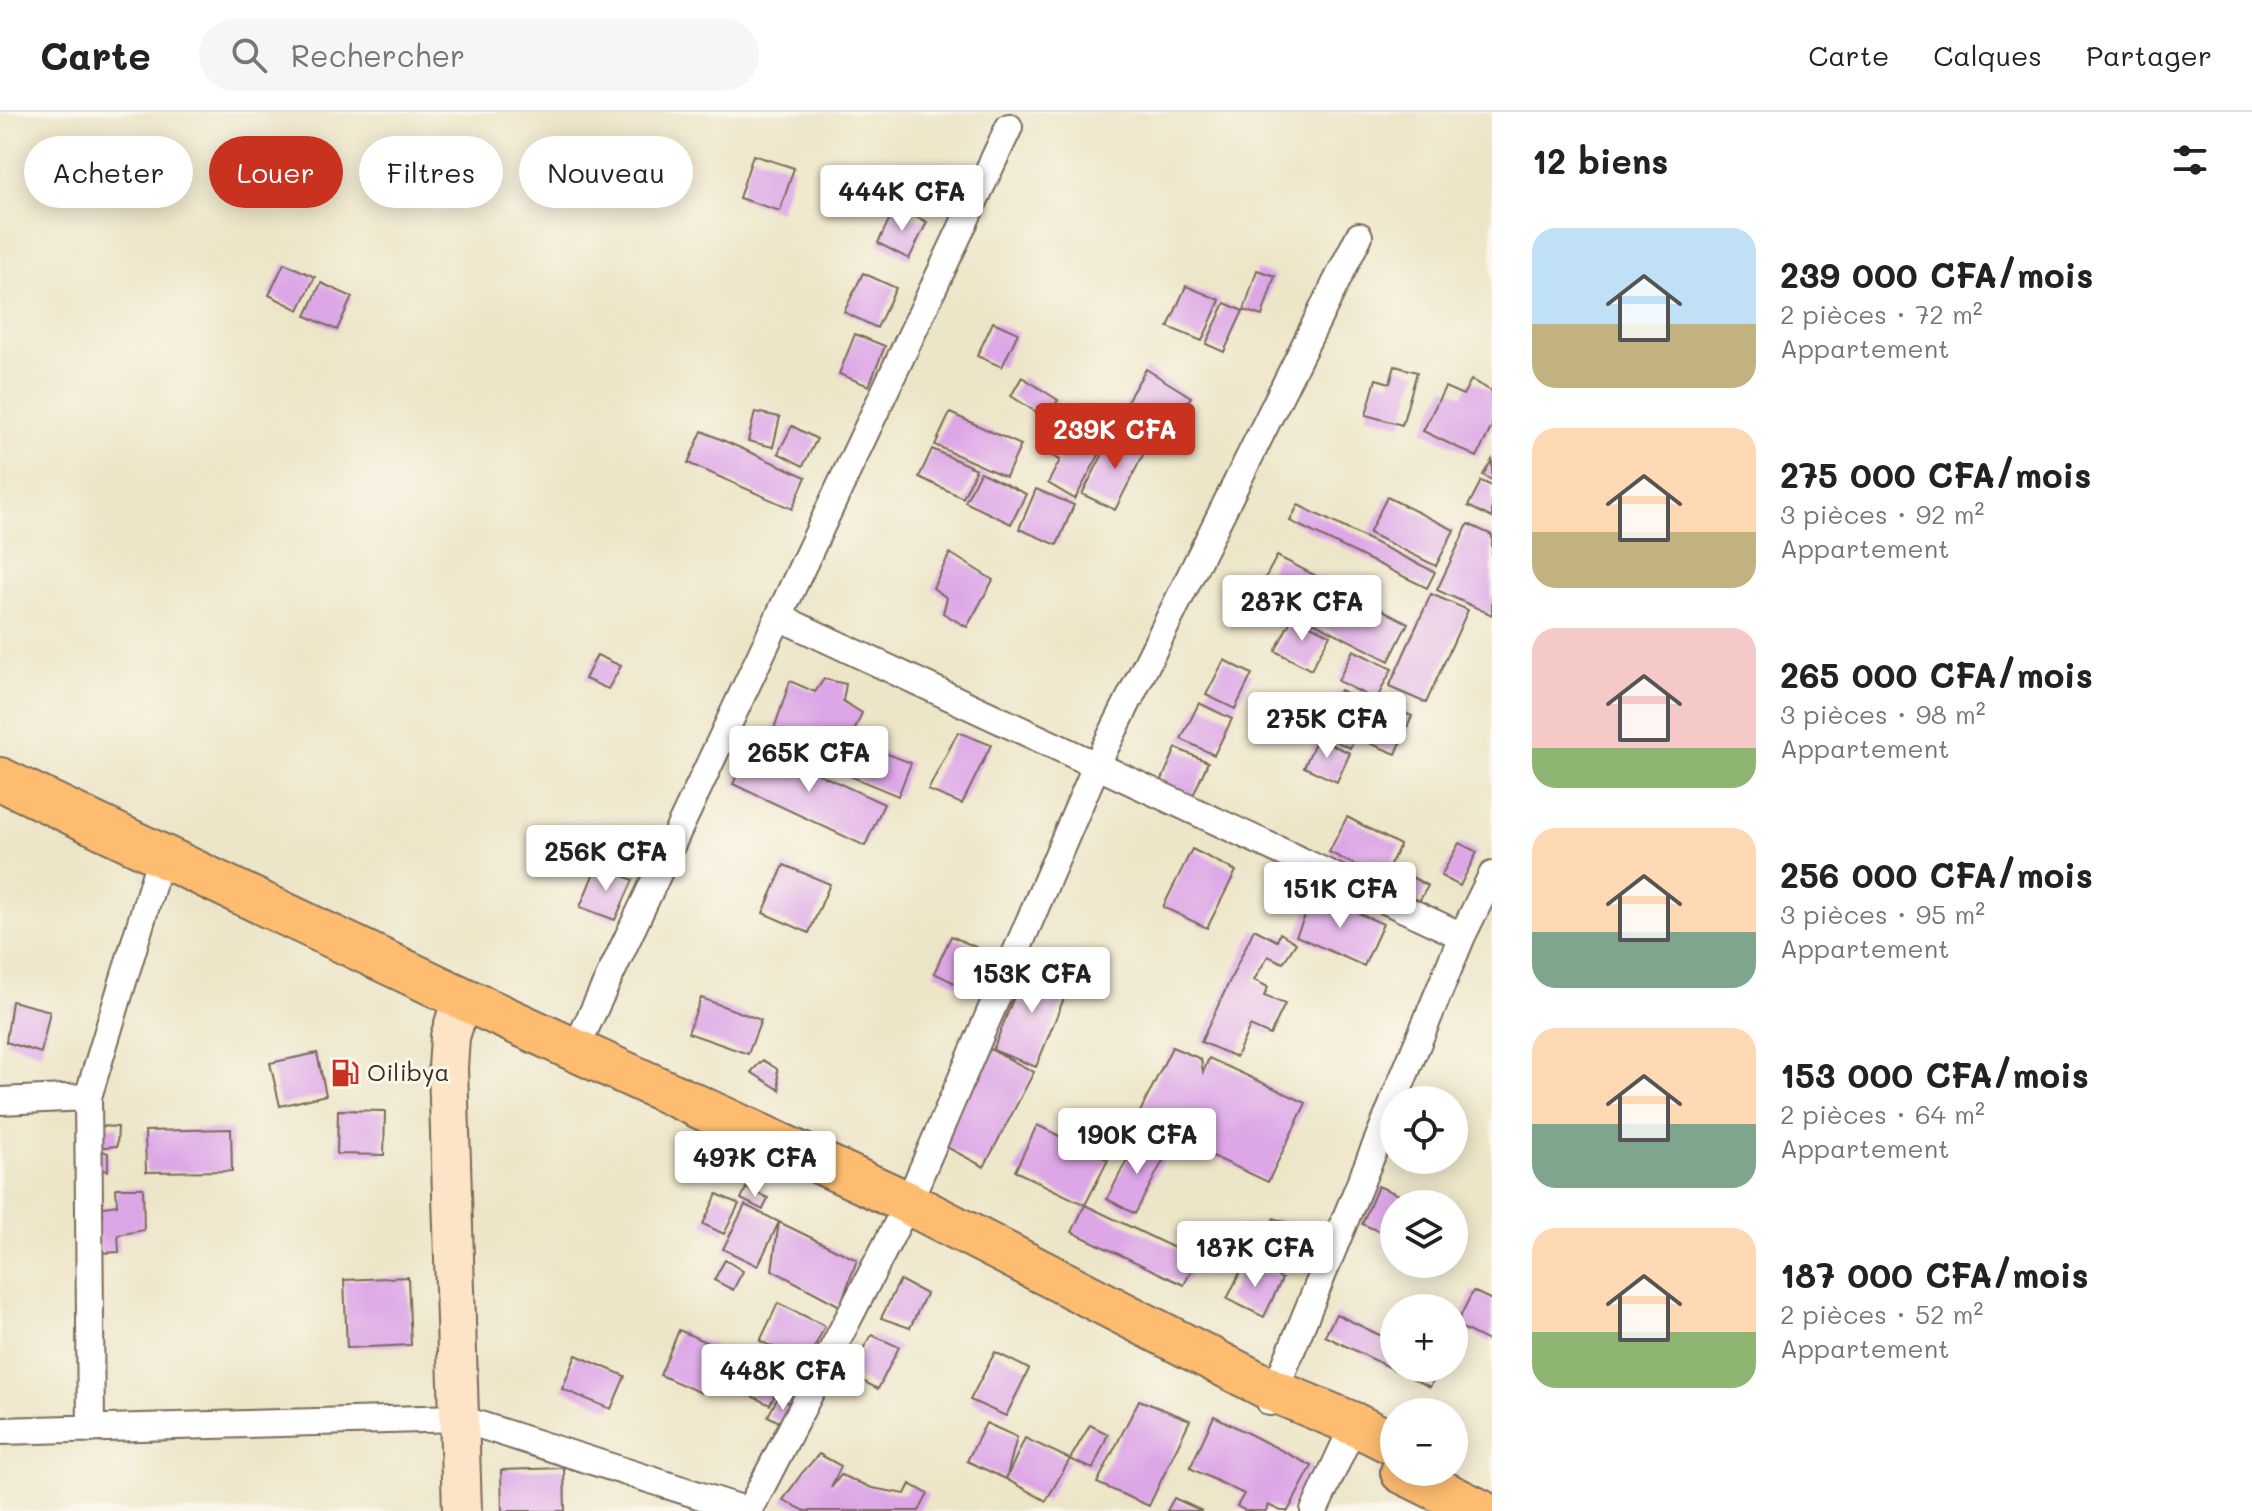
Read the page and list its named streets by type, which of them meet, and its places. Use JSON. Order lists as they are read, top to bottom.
{
  "places": {
    "fuel station": ["Oilibya"]
  },
  "page": {
    "header": "Carte",
    "search": "Rechercher",
    "nav": ["Carte", "Calques", "Partager"],
    "heading": "12 biens",
    "chip": [
      "Acheter",
      "Louer",
      "Filtres",
      "Nouveau"
    ],
    "price": [
      "444K CFA",
      "239K CFA",
      "287K CFA",
      "275K CFA",
      "265K CFA",
      "256K CFA",
      "151K CFA",
      "153K CFA",
      "190K CFA",
      "497K CFA",
      "187K CFA",
      "448K CFA"
    ],
    "list": [
      {
        "name": "239 000 CFA/mois",
        "note": "2 pièces · 72 m² · Appartement"
      },
      {
        "name": "275 000 CFA/mois",
        "note": "3 pièces · 92 m² · Appartement"
      },
      {
        "name": "265 000 CFA/mois",
        "note": "3 pièces · 98 m² · Appartement"
      },
      {
        "name": "256 000 CFA/mois",
        "note": "3 pièces · 95 m² · Appartement"
      },
      {
        "name": "153 000 CFA/mois",
        "note": "2 pièces · 64 m² · Appartement"
      },
      {
        "name": "187 000 CFA/mois",
        "note": "2 pièces · 52 m² · Appartement"
      }
    ],
    "map_buttons": ["+", "−"]
  }
}
